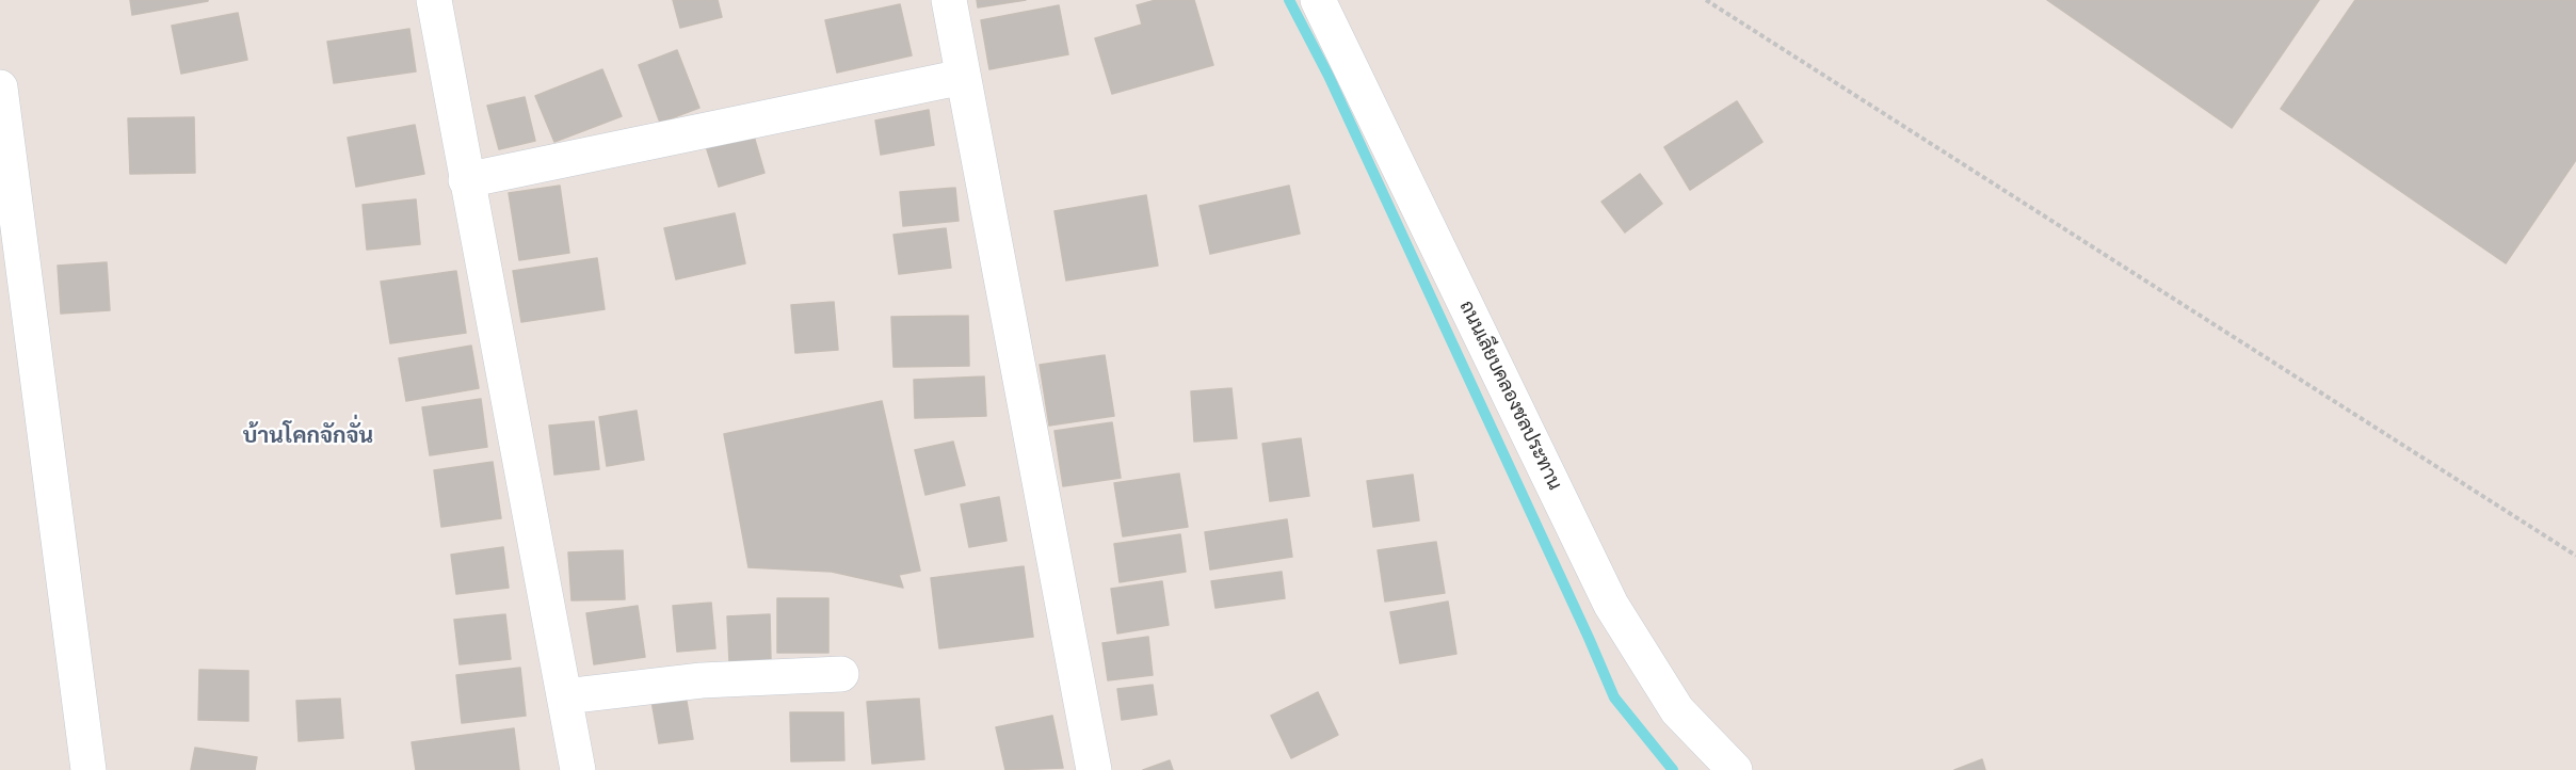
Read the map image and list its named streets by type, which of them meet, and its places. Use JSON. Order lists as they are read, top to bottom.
{
  "streets": {
    "street": ["ถนนเลียบคลองชลประทาน"]
  },
  "districts": ["บ้านโคกจักจั่น"]
}
